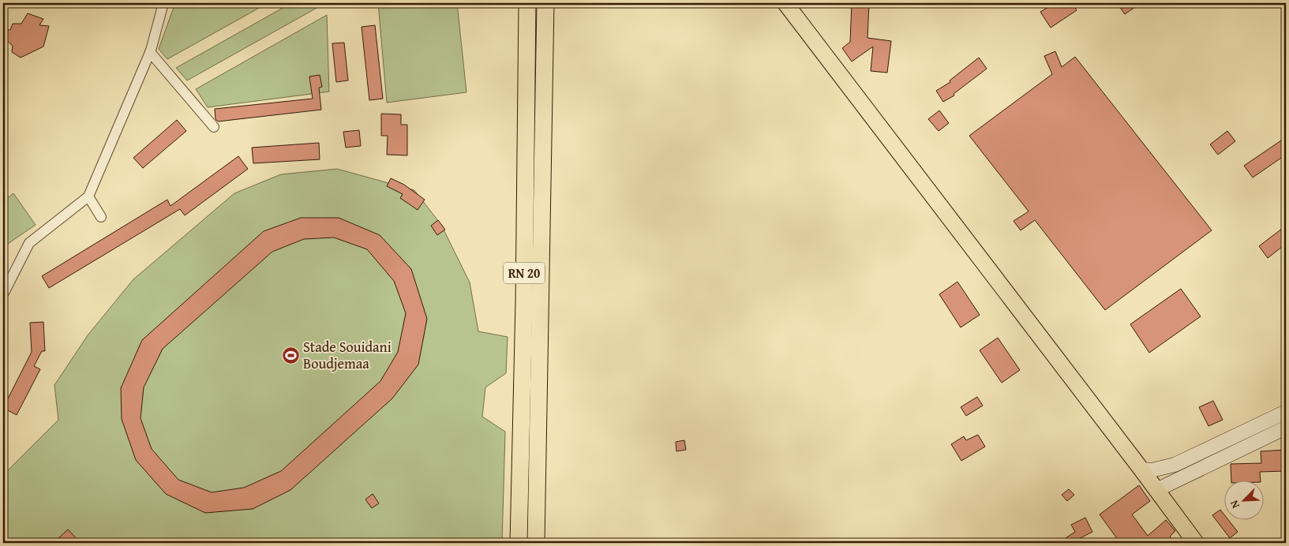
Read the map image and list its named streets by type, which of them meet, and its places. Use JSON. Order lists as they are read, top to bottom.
{
  "streets": {
    "highway": ["RN 20"]
  },
  "places": {
    "sports": ["Stade Souidani Boudjemaa"]
  },
  "north": "bottom left"
}
